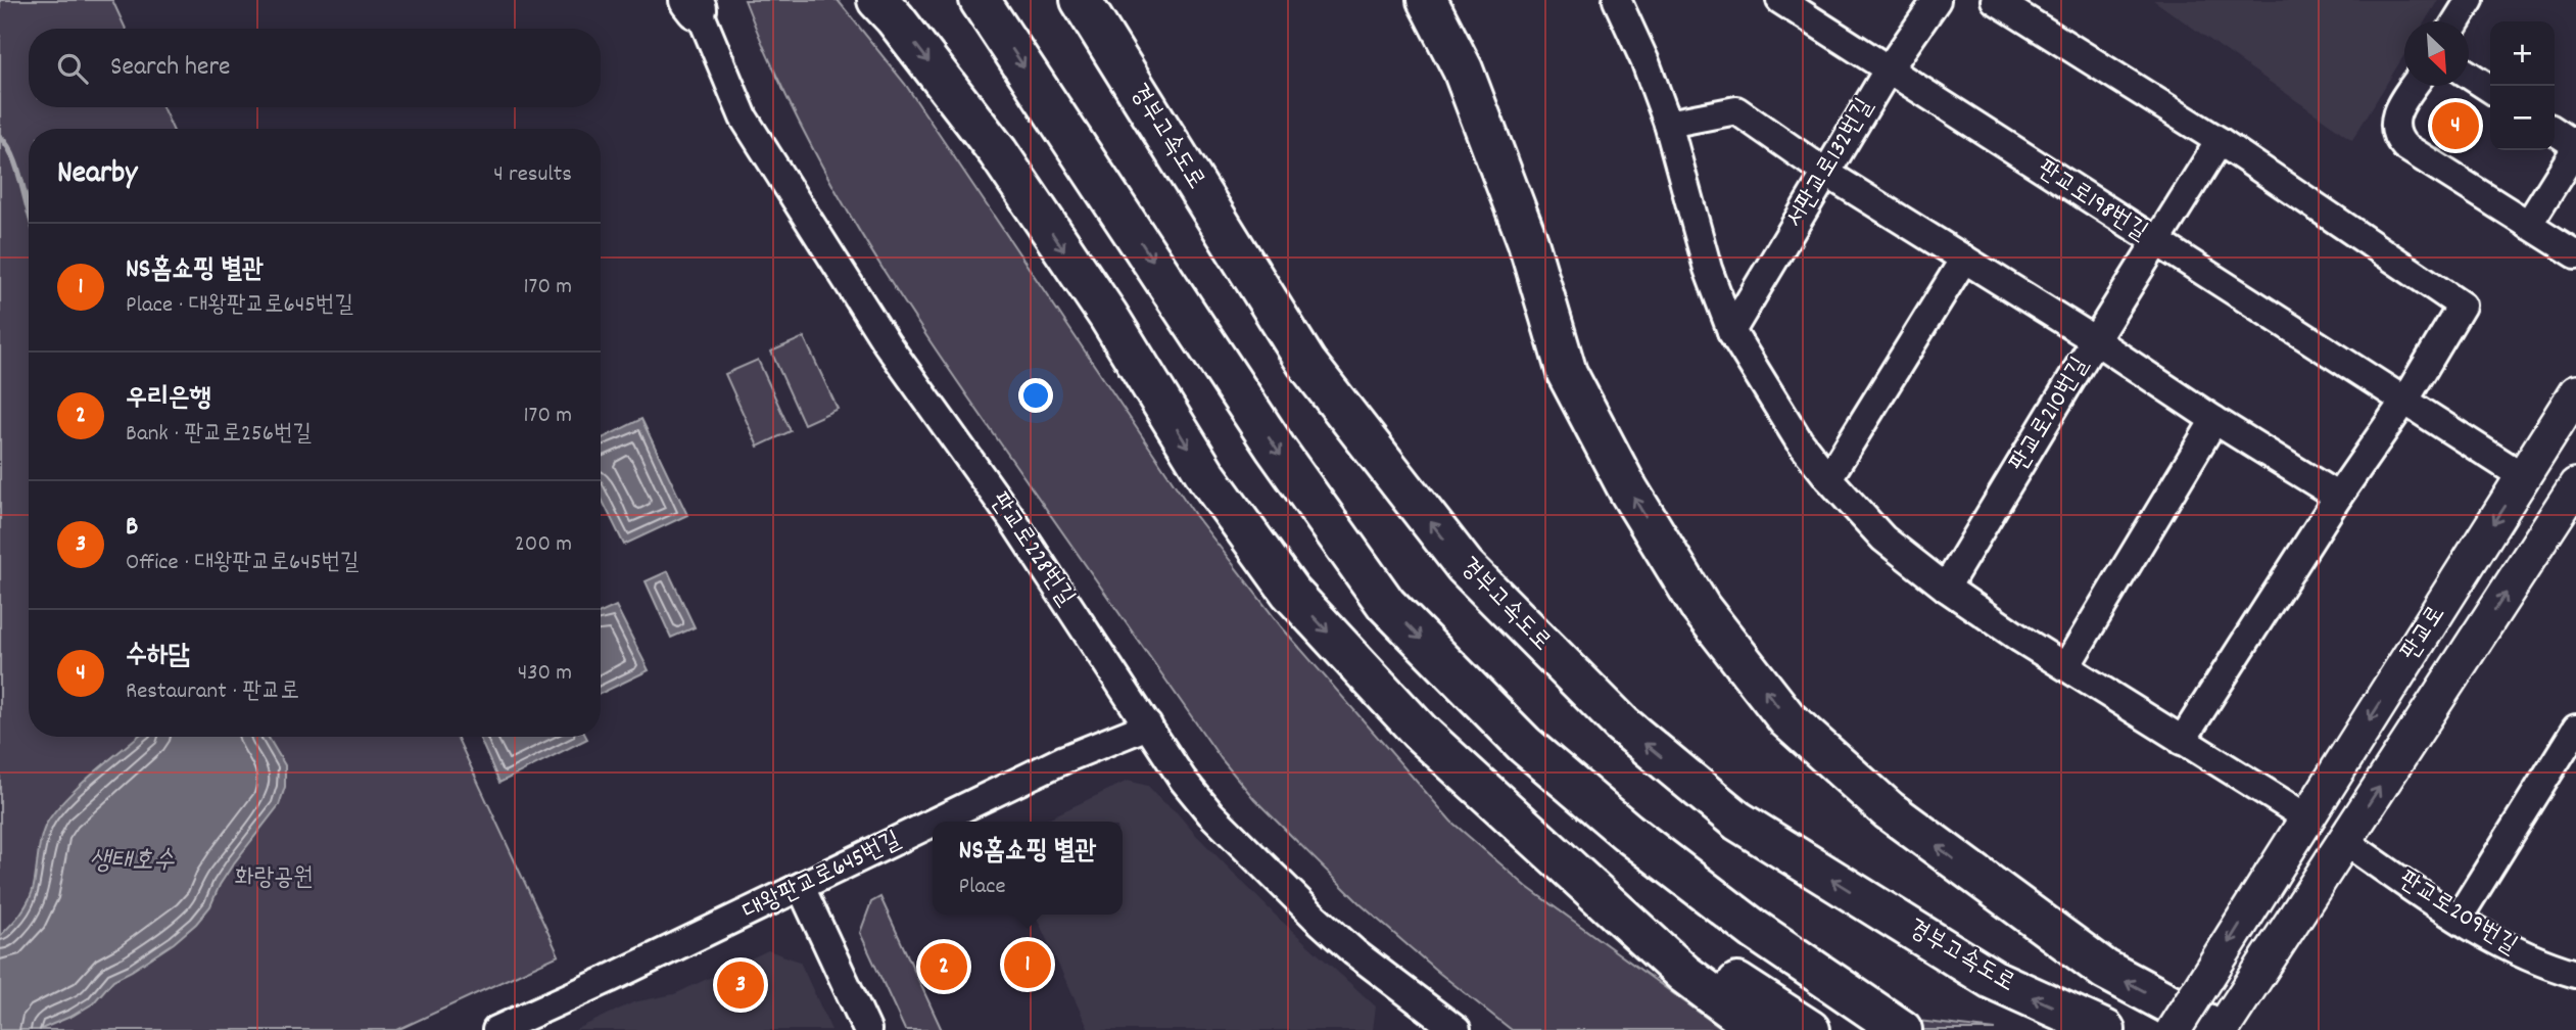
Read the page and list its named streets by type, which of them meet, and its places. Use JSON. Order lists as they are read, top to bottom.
{
  "streets": {
    "highway": ["경부고속도로"],
    "main road": ["판교로"],
    "street": [
      "서판교로132번길",
      "판교로198번길",
      "판교로210번길",
      "판교로228번길",
      "대왕판교로645번길",
      "판교로209번길"
    ]
  },
  "crossings": [
    ["서판교로132번길", "판교로198번길"],
    ["판교로198번길", "판교로210번길"],
    ["판교로198번길", "판교로"],
    ["판교로228번길", "대왕판교로645번길"],
    ["판교로", "판교로209번길"]
  ],
  "water": ["생태호수"],
  "parks": ["화랑공원"],
  "north": "bottom right",
  "page": {
    "map_buttons": ["+", "−"],
    "search": "Search here",
    "pins": [
      "4",
      "1",
      "2",
      "3"
    ],
    "heading": ["Nearby", "4 results"],
    "list": [
      {
        "mark": "1",
        "name": "NS홈쇼핑 별관",
        "note": "Place · 대왕판교로645번길",
        "value": "170 m"
      },
      {
        "mark": "2",
        "name": "우리은행",
        "note": "Bank · 판교로256번길",
        "value": "170 m"
      },
      {
        "mark": "3",
        "name": "B",
        "note": "Office · 대왕판교로645번길",
        "value": "200 m"
      },
      {
        "mark": "4",
        "name": "수하담",
        "note": "Restaurant · 판교로",
        "value": "430 m"
      }
    ],
    "popup": ["NS홈쇼핑 별관", "Place"]
  }
}
